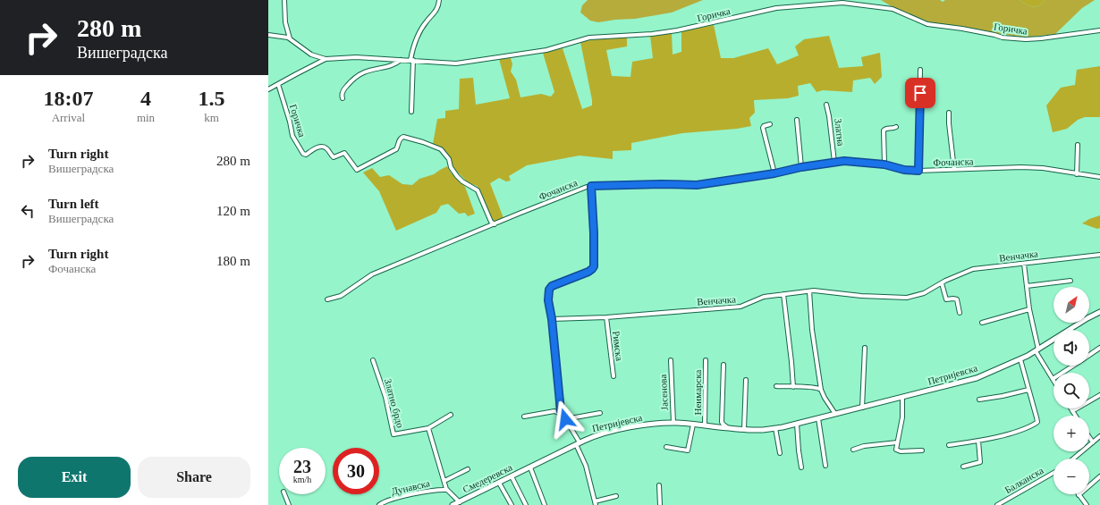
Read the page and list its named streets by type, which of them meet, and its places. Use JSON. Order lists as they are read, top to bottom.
{
  "streets": {
    "main road": ["Петријевска", "Смедеревска"],
    "street": [
      "Горичка",
      "Златна",
      "Фочанска",
      "Венчачка",
      "Римска",
      "Јасенова",
      "Неимарска",
      "Златно брдо",
      "Балканска",
      "Дунавска"
    ]
  },
  "crossings": [
    ["Горичка", "Фочанска"],
    ["Златна", "Фочанска"],
    ["Венчачка", "Римска"],
    ["Петријевска", "Јасенова"],
    ["Петријевска", "Неимарска"],
    ["Петријевска", "Смедеревска"],
    ["Златно брдо", "Дунавска"],
    ["Смедеревска", "Дунавска"]
  ],
  "north": "top right",
  "page": {
    "turn": ["280 m", "Вишеградска"],
    "eta": [
      "18:07",
      "Arrival",
      "4",
      "min",
      "1.5",
      "km"
    ],
    "list": [
      {
        "name": "Turn right",
        "note": "Вишеградска",
        "value": "280 m"
      },
      {
        "name": "Turn left",
        "note": "Вишеградска",
        "value": "120 m"
      },
      {
        "name": "Turn right",
        "note": "Фочанска",
        "value": "180 m"
      }
    ],
    "map_buttons": ["+", "−"],
    "speed": "23 km/h",
    "limit": "30",
    "buttons": ["Exit", "Share"]
  }
}
